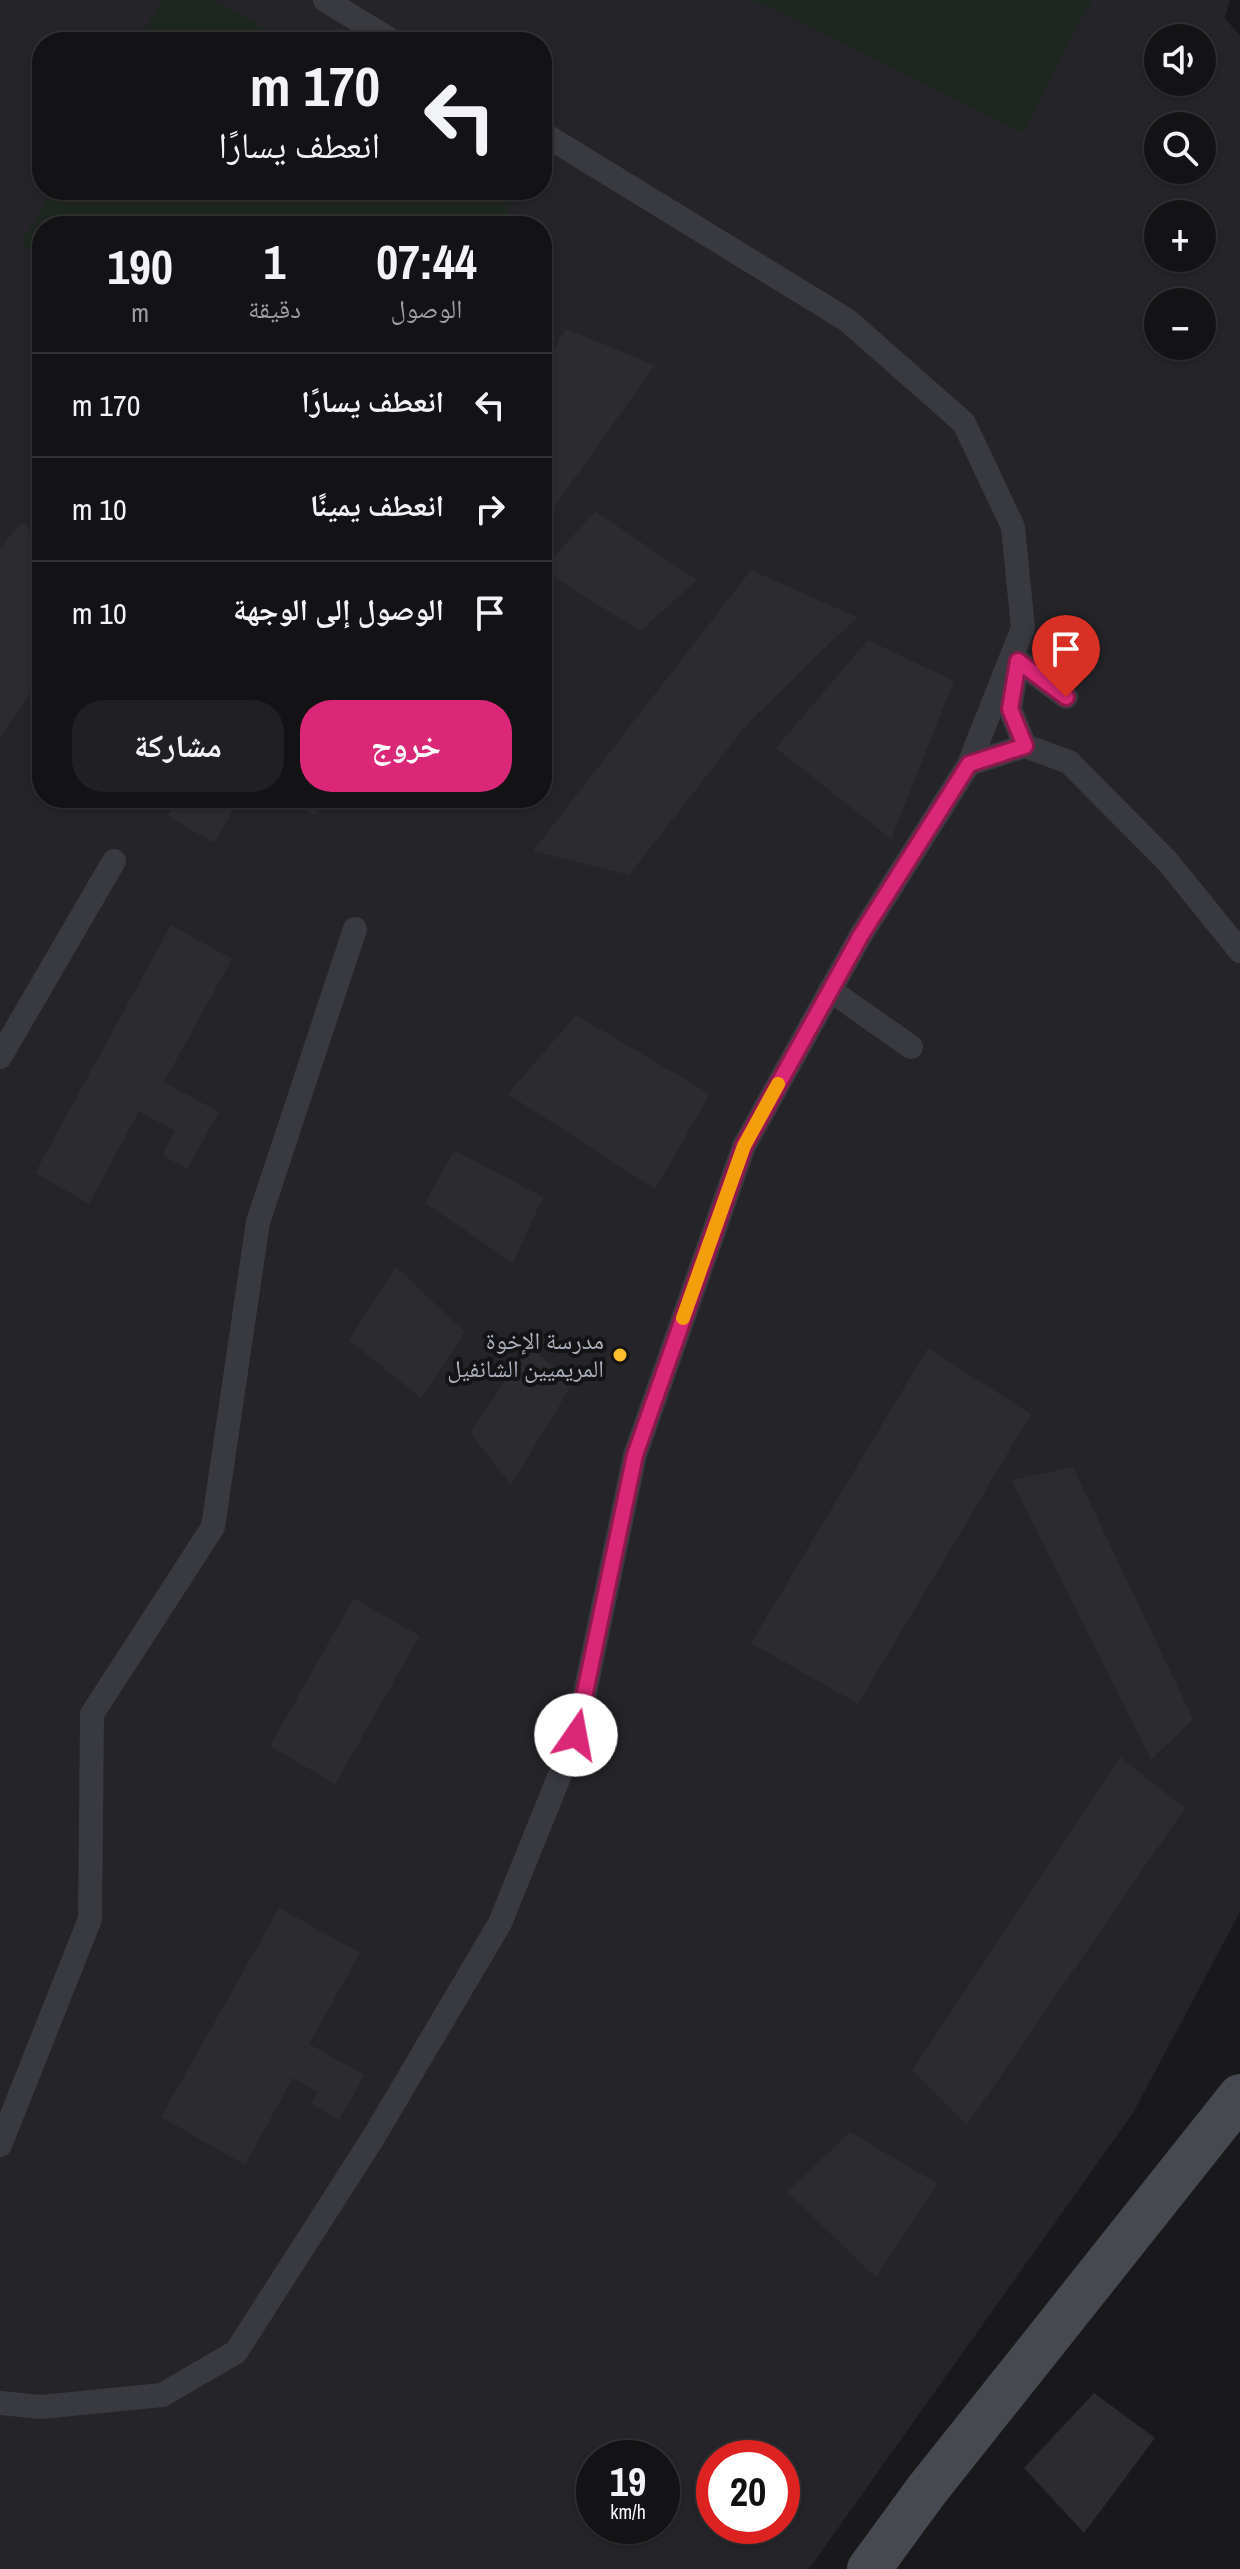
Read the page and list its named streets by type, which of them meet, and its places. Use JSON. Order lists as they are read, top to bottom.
{
  "places": ["مدرسة الإخوة المريميين الشانفيل"],
  "page": {
    "map_buttons": ["+", "−"],
    "turn": ["170 m", "انعطف يسارًا"],
    "eta": [
      "07:44",
      "الوصول",
      "1",
      "دقيقة",
      "190",
      "m"
    ],
    "list": [
      {
        "name": "انعطف يسارًا",
        "value": "170 m"
      },
      {
        "name": "انعطف يمينًا",
        "value": "10 m"
      },
      {
        "name": "الوصول إلى الوجهة",
        "value": "10 m"
      }
    ],
    "buttons": ["خروج", "مشاركة"],
    "speed": "19 km/h",
    "limit": "20"
  }
}
